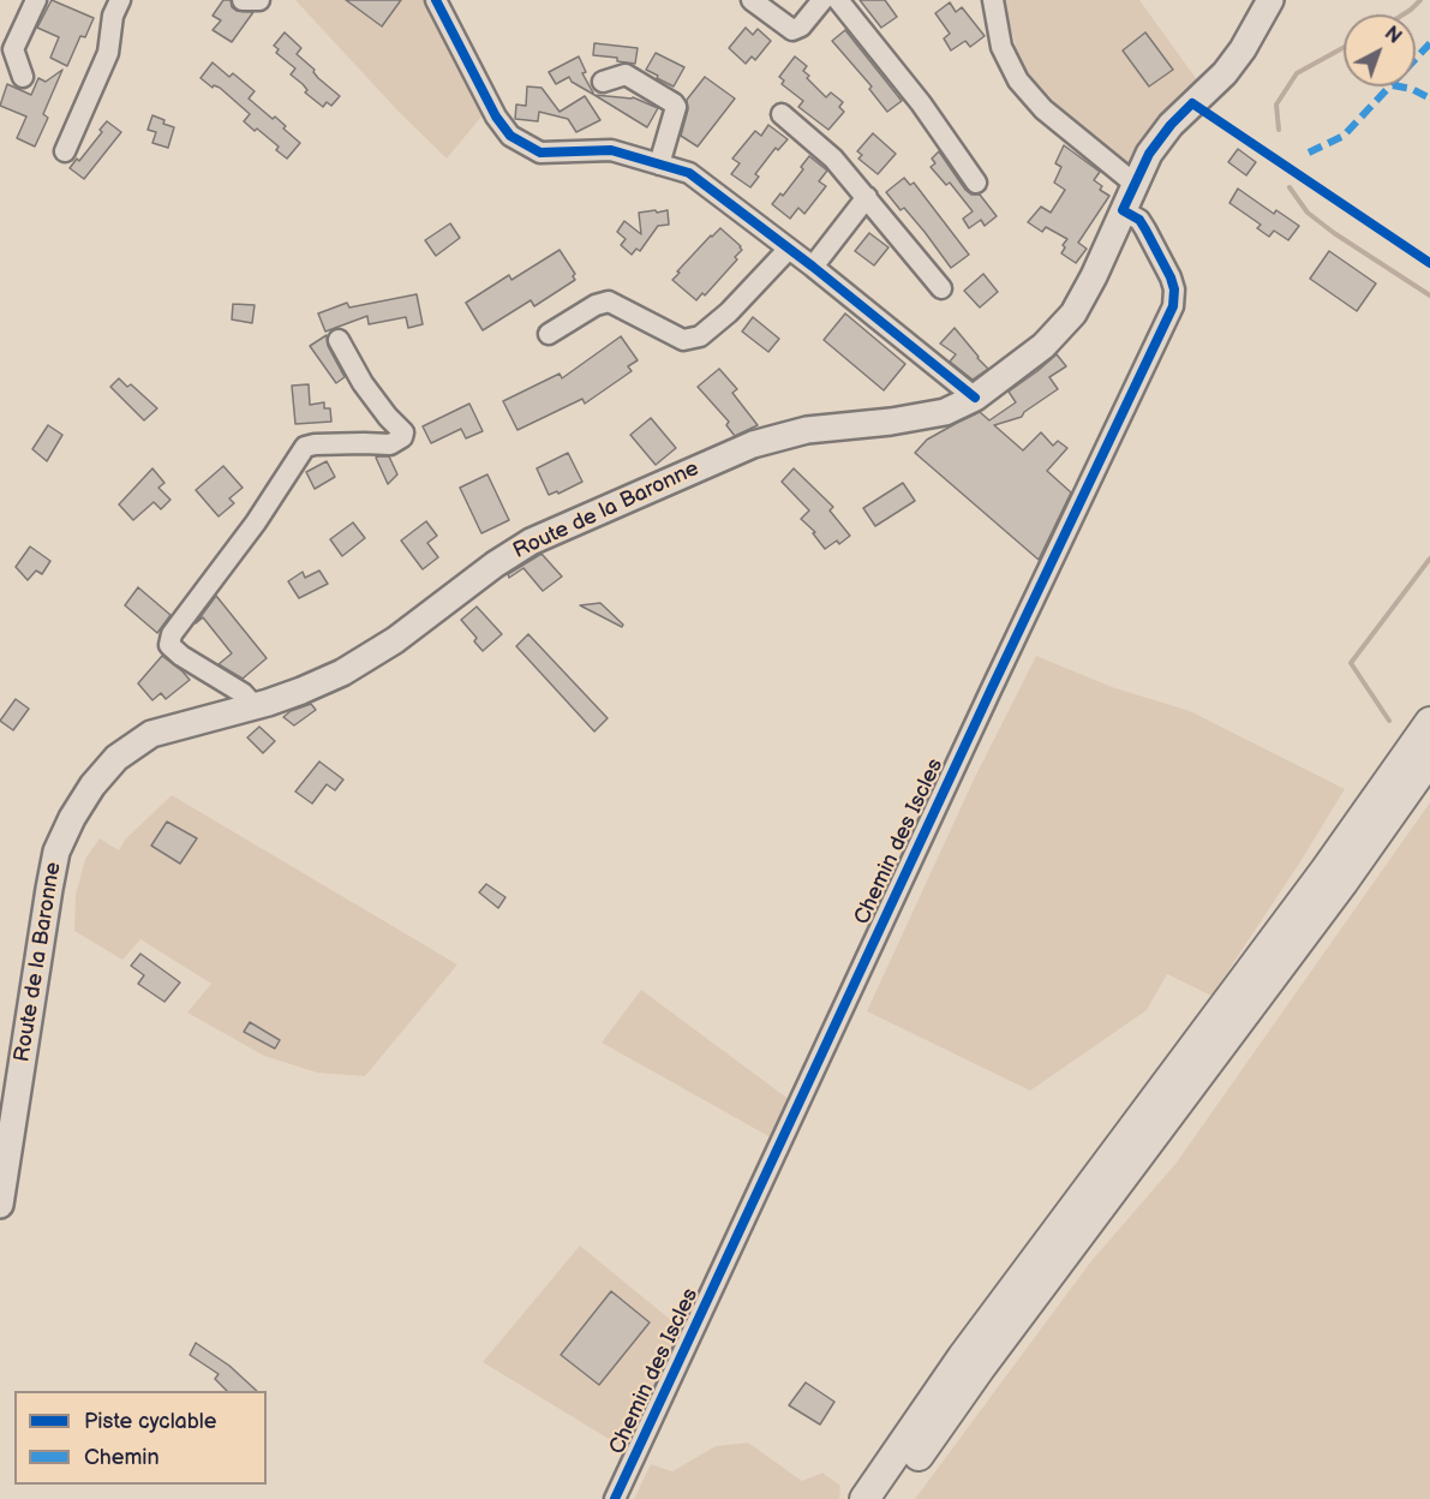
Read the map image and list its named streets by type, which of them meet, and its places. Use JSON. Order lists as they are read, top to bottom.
{
  "streets": {
    "main road": ["Route de la Baronne"],
    "street": ["Chemin des Iscles"]
  },
  "crossings": [
    ["Route de la Baronne", "Chemin des Iscles"]
  ],
  "legend": ["Piste cyclable", "Chemin"],
  "north": "top right"
}
